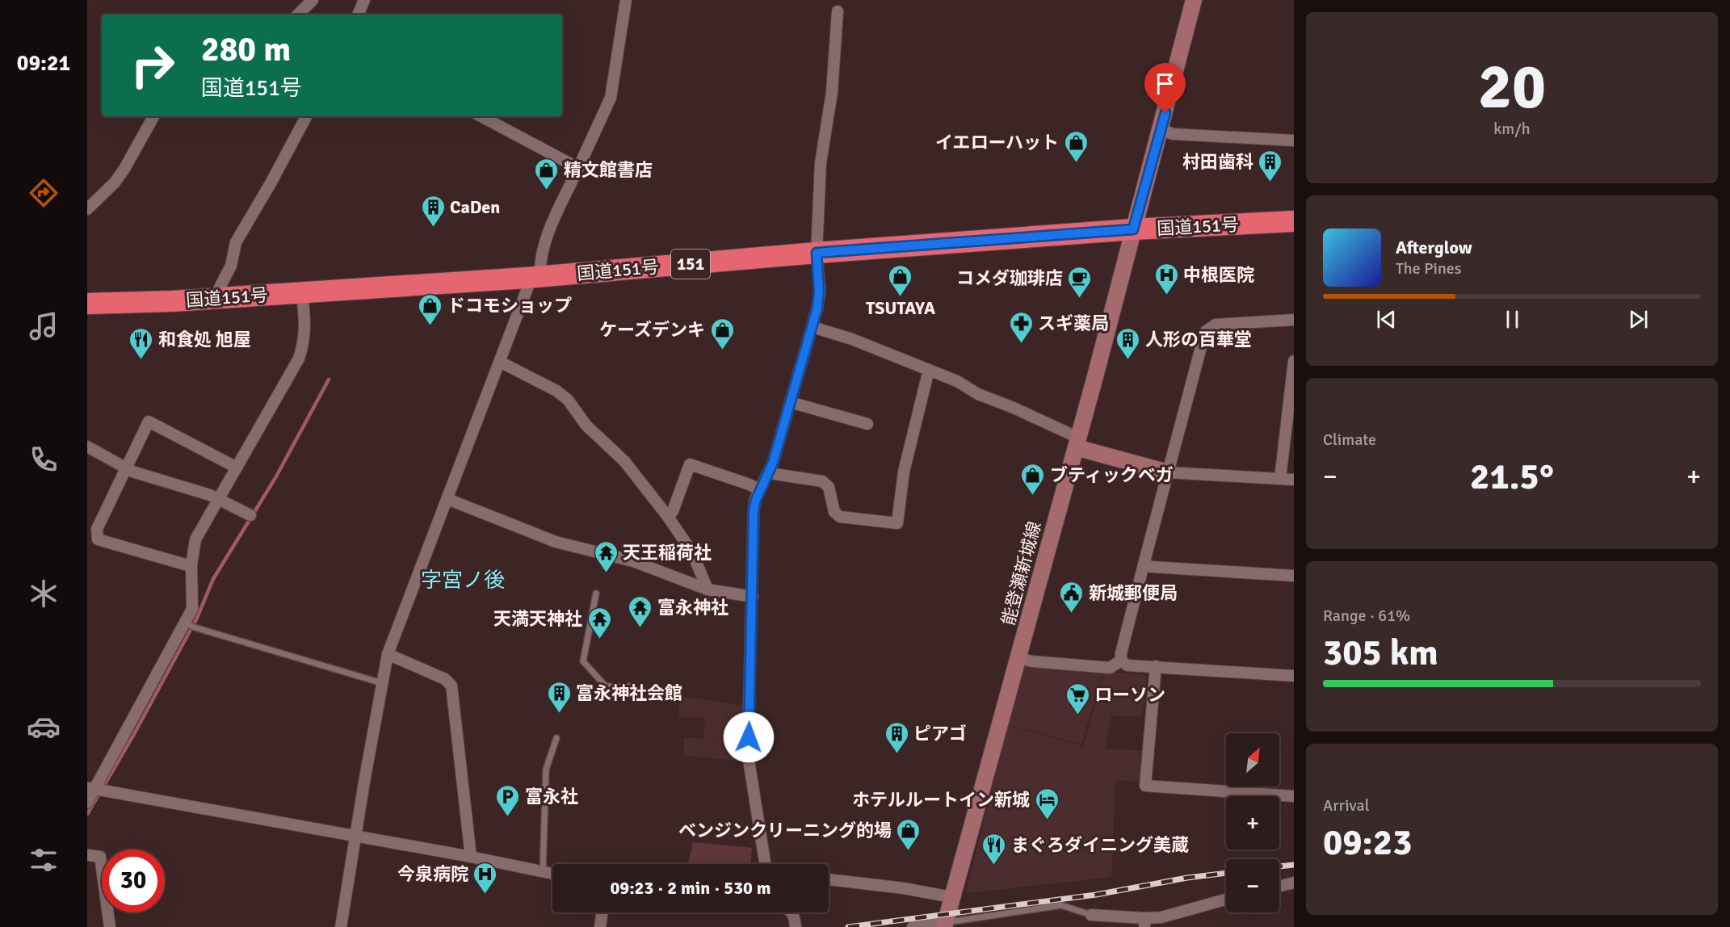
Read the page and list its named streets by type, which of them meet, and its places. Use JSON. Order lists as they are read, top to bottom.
{
  "streets": {
    "highway": ["国道151号", "151"],
    "main road": ["能登瀬新城線"]
  },
  "crossings": [
    ["国道151号", "能登瀬新城線"]
  ],
  "districts": ["字宮ノ後"],
  "places": {
    "shop": [
      "イエローハット",
      "精文館書店",
      "TSUTAYA",
      "ドコモショップ",
      "ケーズデンキ",
      "ブティックベガ",
      "ベンジンクリーニング的場"
    ],
    "building": [
      "村田歯科",
      "CaDen",
      "人形の百華堂",
      "富永神社会館",
      "ピアゴ"
    ],
    "hospital": ["中根医院", "今泉病院"],
    "cafe": ["コメダ珈琲店"],
    "pharmacy": ["スギ薬局"],
    "restaurant": ["和食処 旭屋", "まぐろダイニング美蔵"],
    "temple": ["天王稲荷社", "富永神社", "天満天神社"],
    "public building": ["新城郵便局"],
    "supermarket": ["ローソン"],
    "parking": ["富永社"],
    "hotel": ["ホテルルートイン新城"]
  },
  "north": "top right",
  "page": {
    "tabs": "09:21",
    "tile": [
      ["20", "km/h"],
      "Climate",
      ["Range · 61%", "305 km"],
      ["Arrival", "09:23"]
    ],
    "turn": ["280 m", "国道151号"],
    "song": ["Afterglow", "The Pines"],
    "heat": ["−", "21.5°", "+"],
    "map_buttons": ["+", "−"],
    "limit": "30",
    "trip": "09:23 · 2 min · 530 m"
  }
}
